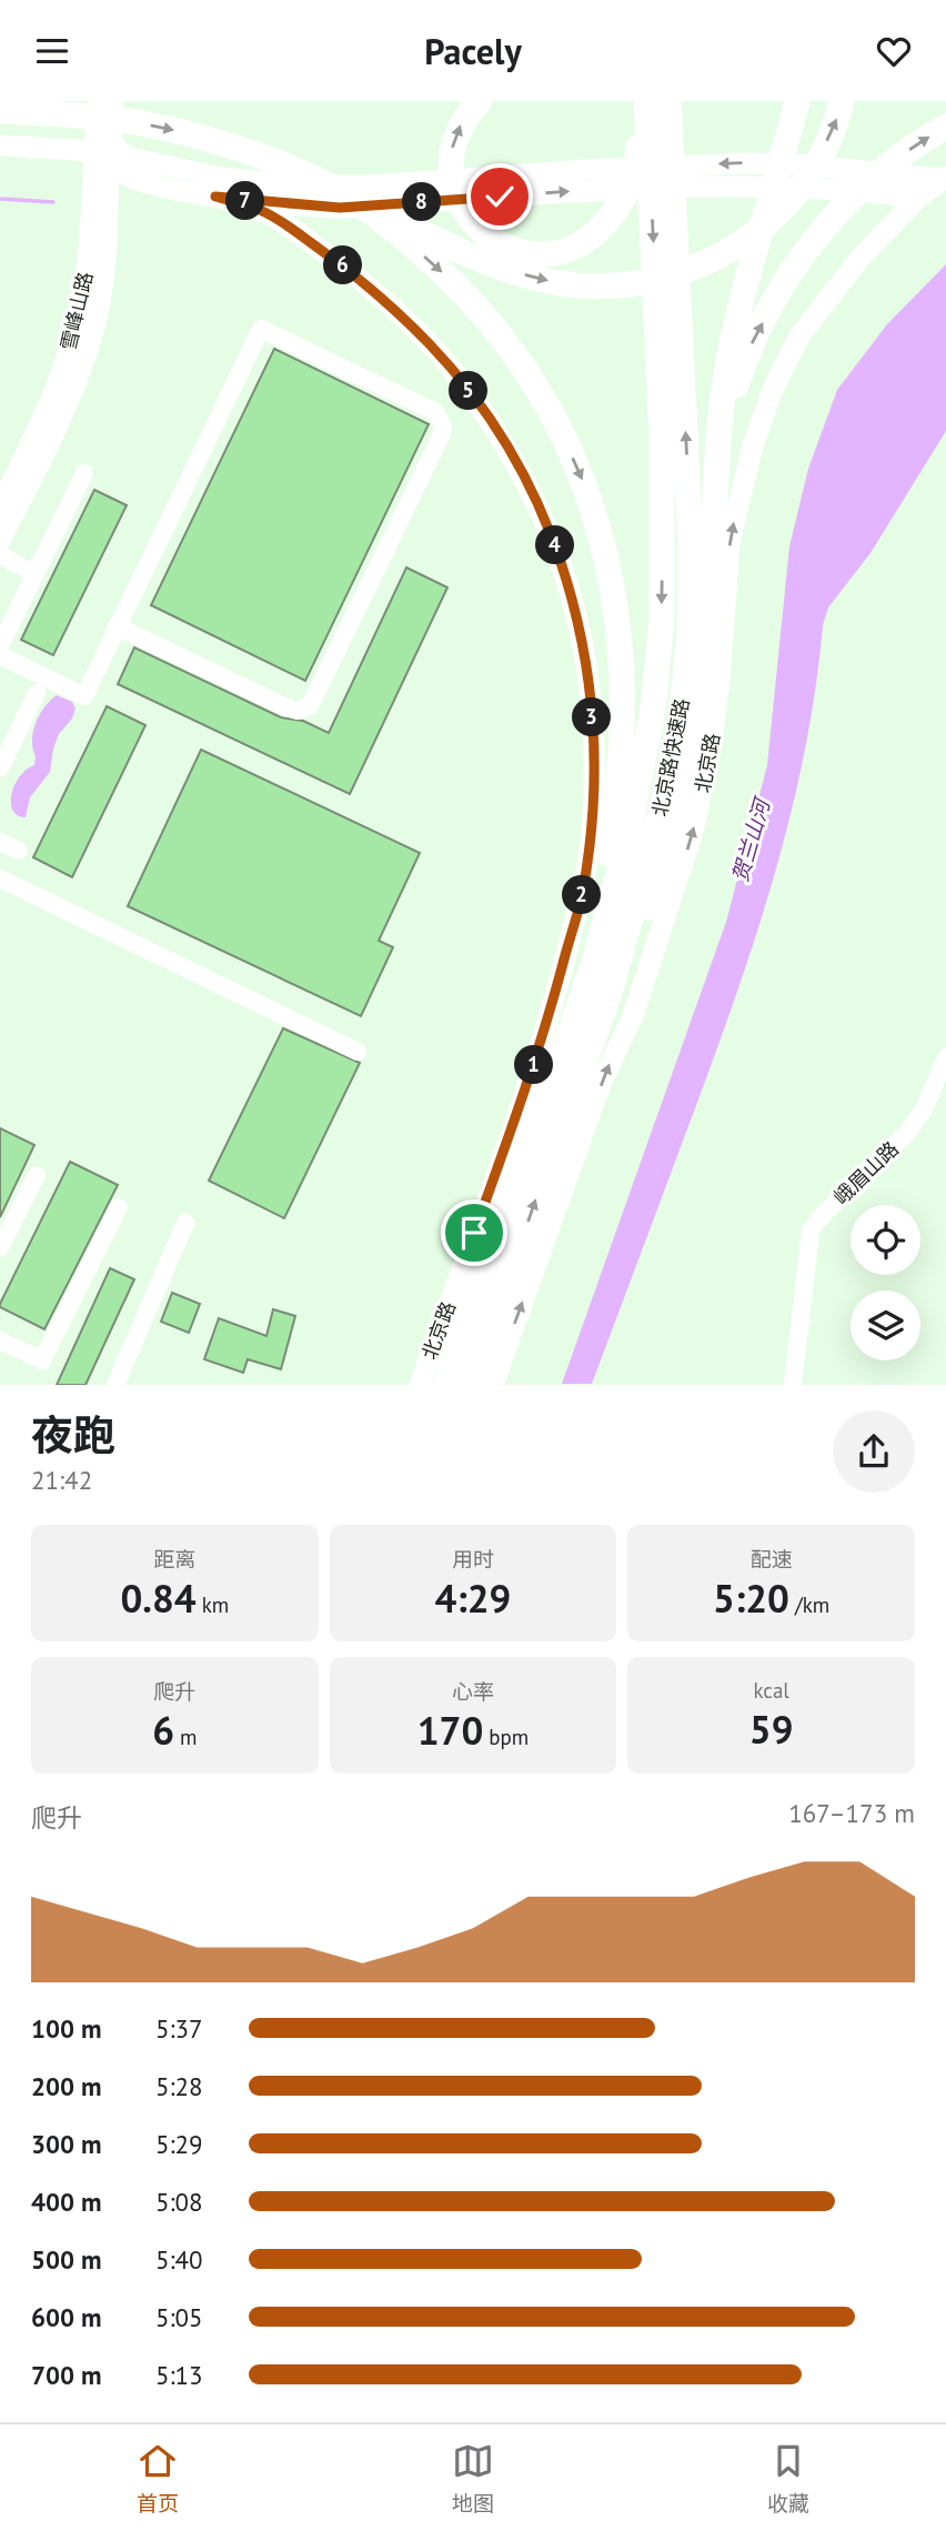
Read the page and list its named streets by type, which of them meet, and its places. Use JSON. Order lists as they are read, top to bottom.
{
  "streets": {
    "highway": ["北京路快速路"],
    "main road": ["雪峰山路", "北京路"],
    "street": ["峨眉山路"]
  },
  "one_way": ["北京路"],
  "water": ["贺兰山河"],
  "page": {
    "header": "Pacely",
    "pins": [
      "7",
      "8",
      "6",
      "5",
      "4",
      "3",
      "2",
      "1"
    ],
    "heading": ["夜跑", "21:42"],
    "stats": [
      ["距离", "0.84 km"],
      ["用时", "4:29"],
      ["配速", "5:20 /km"],
      ["爬升", "6 m"],
      ["心率", "170 bpm"],
      ["kcal", "59"]
    ],
    "chart": ["爬升", "167–173 m"],
    "list": [
      {
        "name": "100 m",
        "note": "5:37"
      },
      {
        "name": "200 m",
        "note": "5:28"
      },
      {
        "name": "300 m",
        "note": "5:29"
      },
      {
        "name": "400 m",
        "note": "5:08"
      },
      {
        "name": "500 m",
        "note": "5:40"
      },
      {
        "name": "600 m",
        "note": "5:05"
      },
      {
        "name": "700 m",
        "note": "5:13"
      }
    ],
    "tabs": ["首页", "地图", "收藏"]
  }
}
